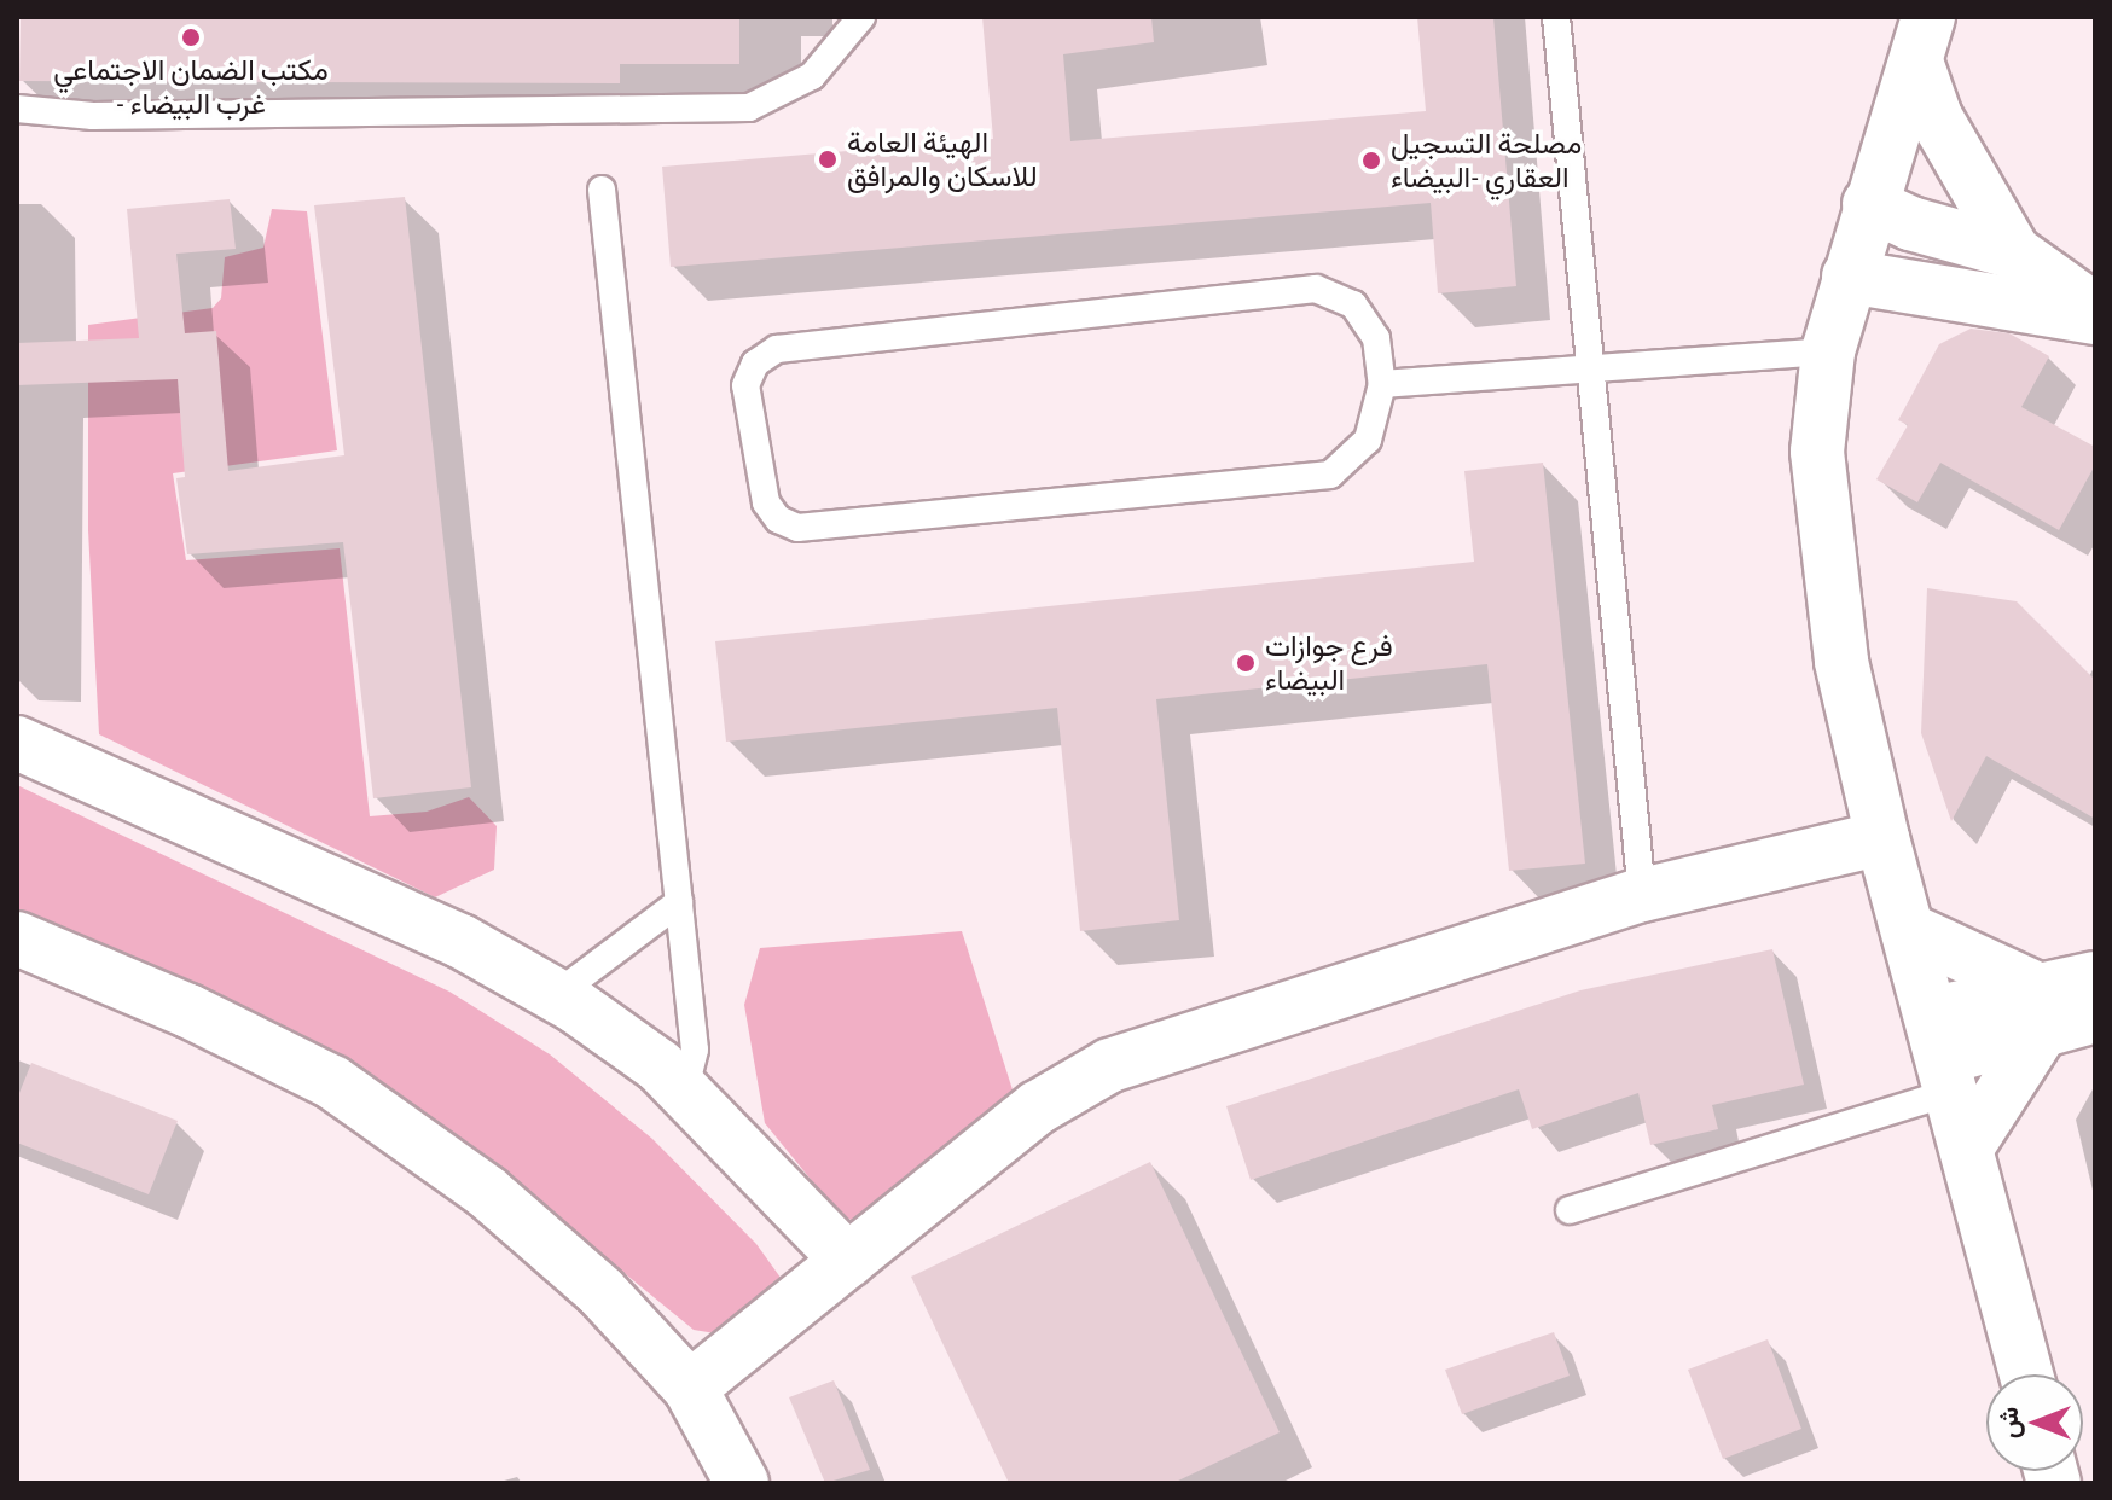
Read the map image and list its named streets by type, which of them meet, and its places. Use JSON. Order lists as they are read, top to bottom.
{
  "places": [
    "مكتب الضمان الاجتماعي - غرب البيضاء",
    "الهيئة العامة للاسكان والمرافق",
    "مصلحة التسجيل العقاري -البيضاء",
    "فرع جوازات البيضاء"
  ],
  "north": "left"
}
